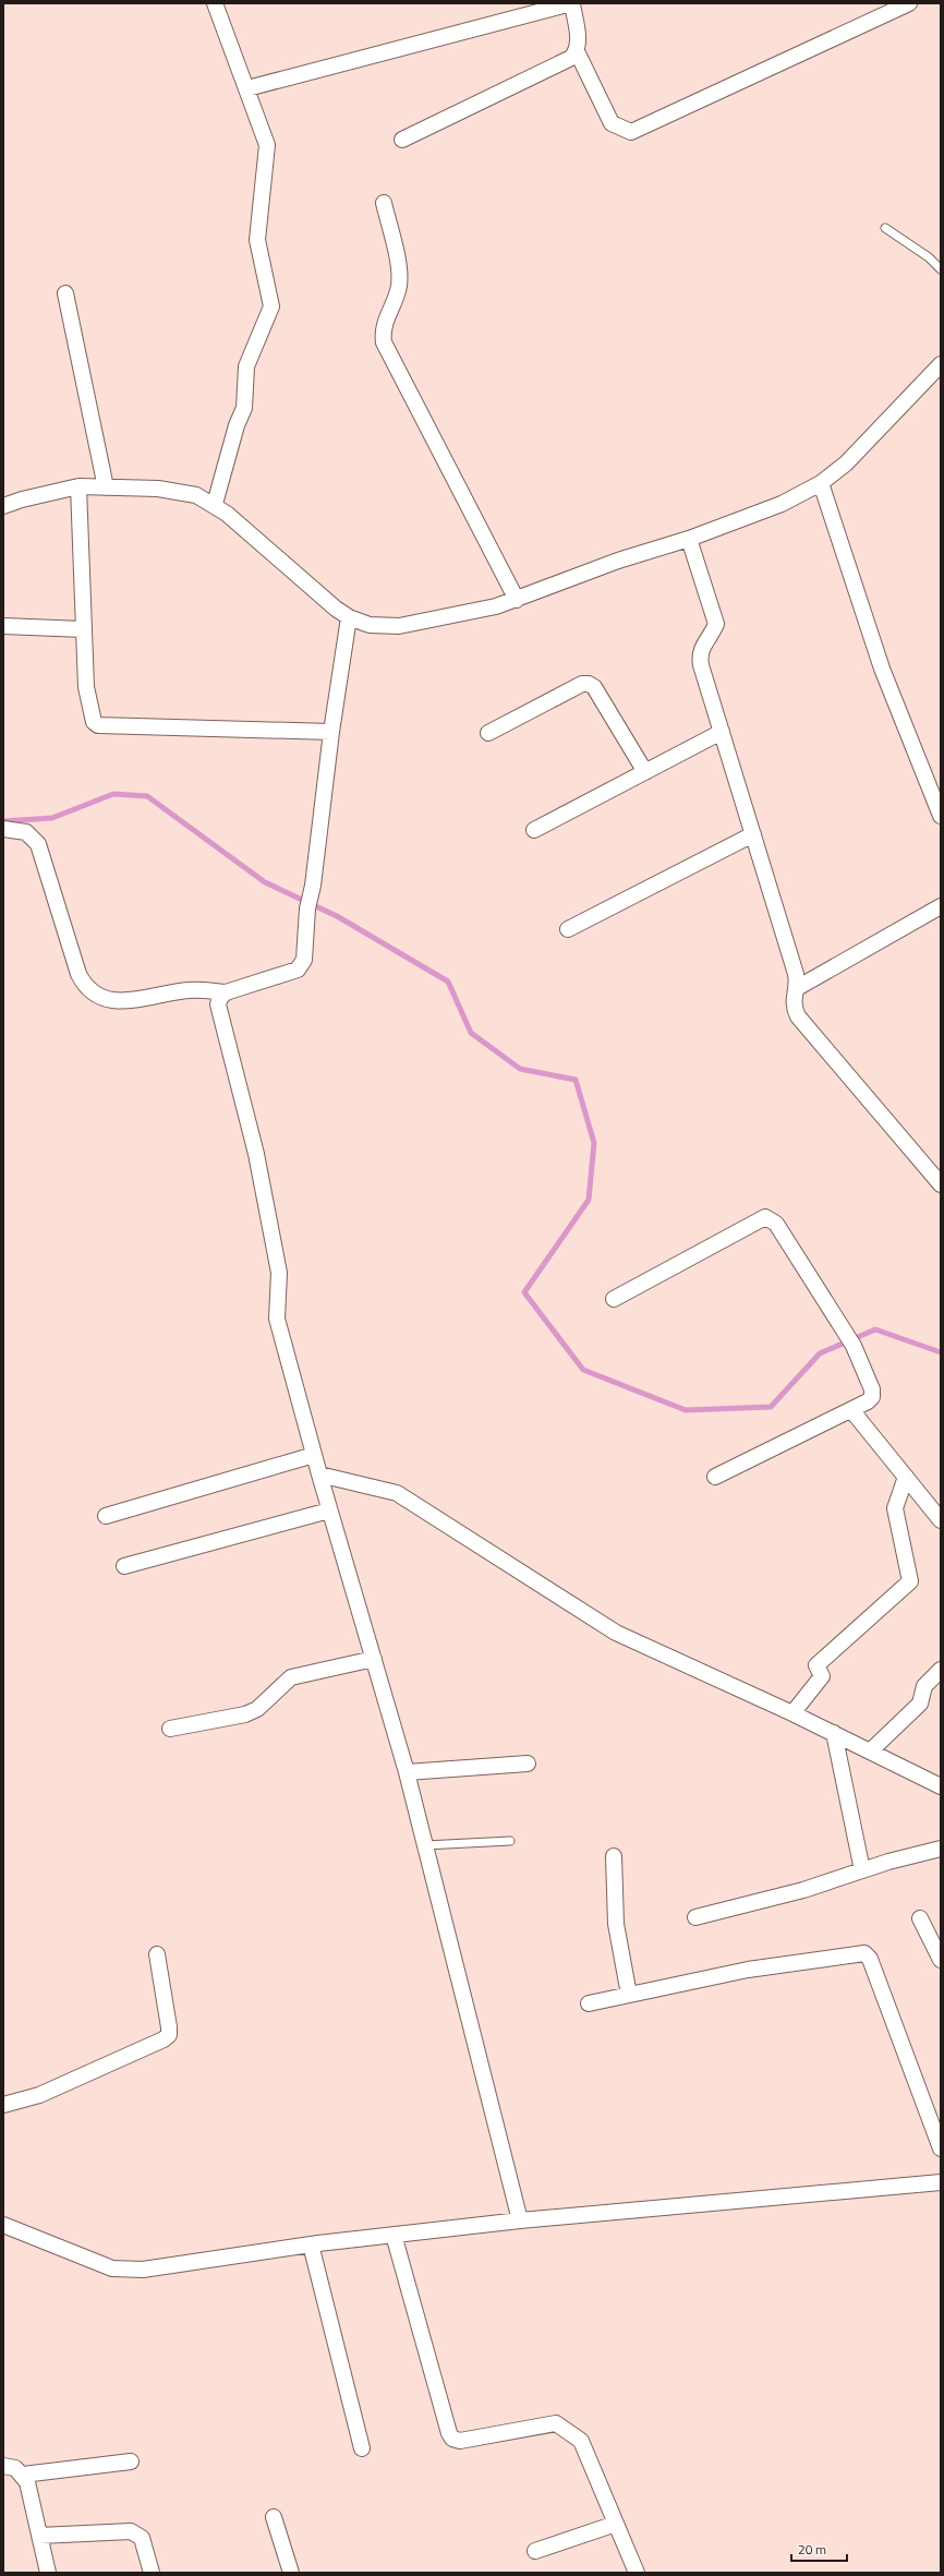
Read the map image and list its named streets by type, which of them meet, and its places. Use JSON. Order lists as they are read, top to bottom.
{
  "scale_bar": "20 m"
}
